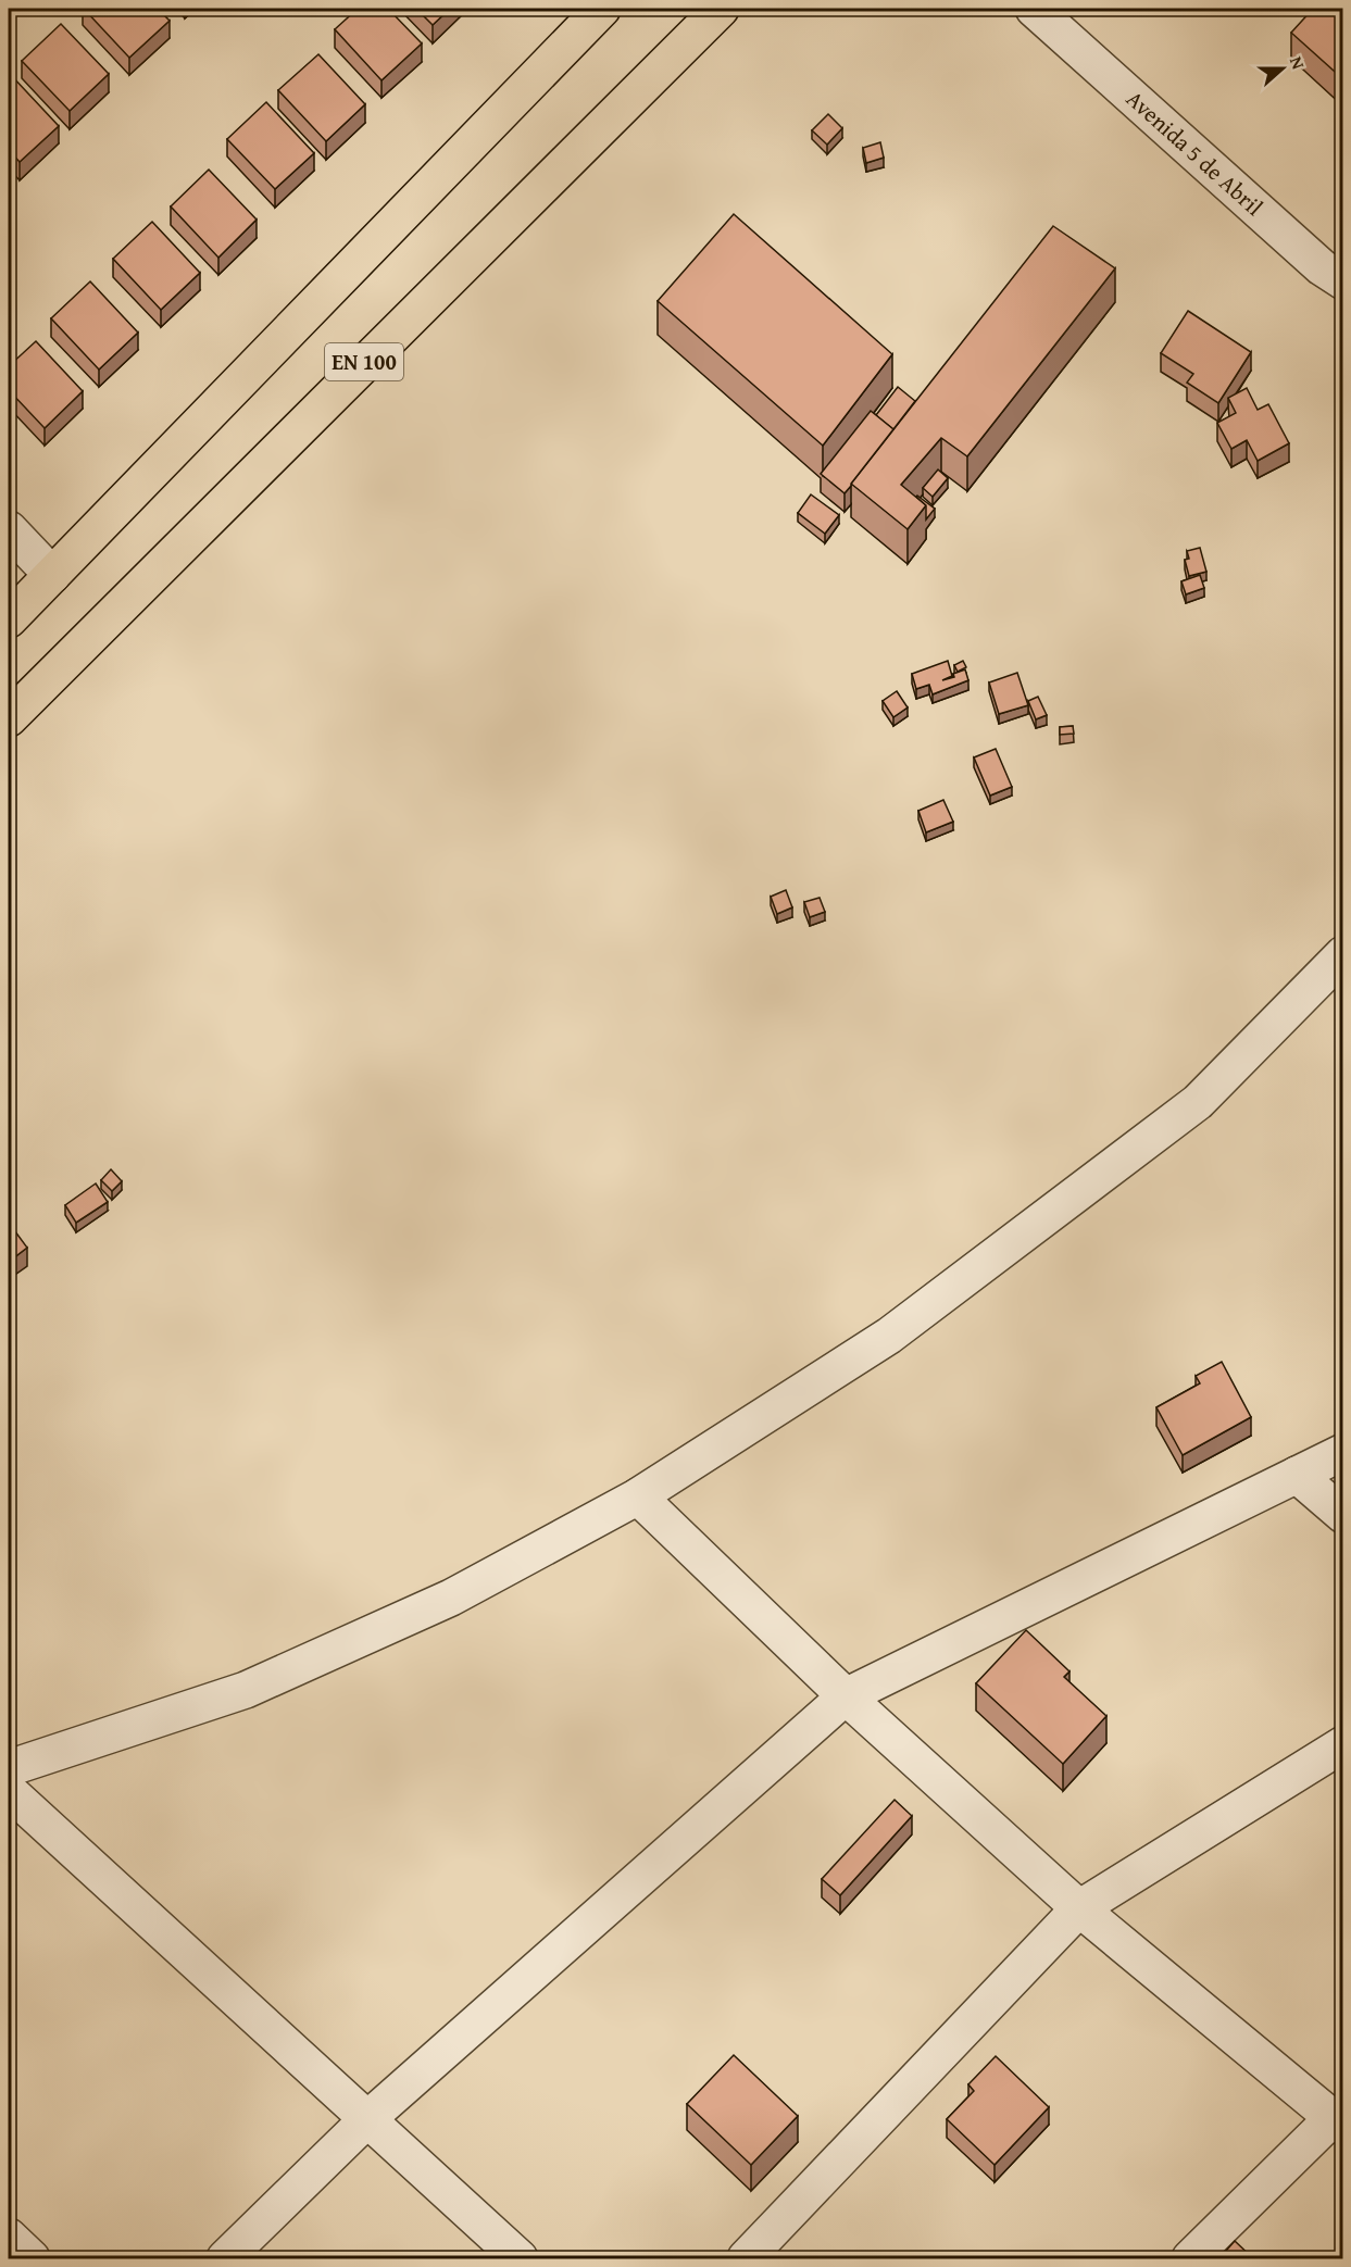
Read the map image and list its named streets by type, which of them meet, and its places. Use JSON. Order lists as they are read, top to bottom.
{
  "streets": {
    "main road": ["EN 100"],
    "street": ["Avenida 5 de Abril"]
  },
  "north": "right"
}
